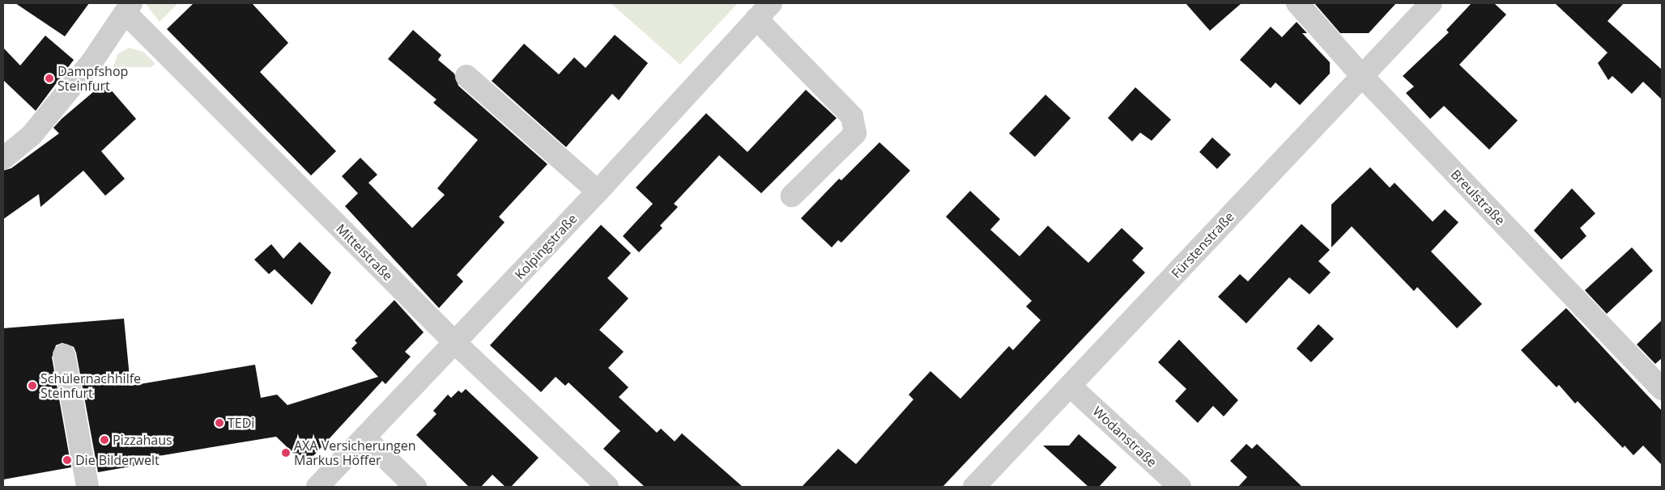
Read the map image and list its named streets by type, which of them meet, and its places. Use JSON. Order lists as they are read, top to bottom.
{
  "streets": {
    "street": [
      "Breulstraße",
      "Fürstenstraße",
      "Kolpingstraße",
      "Mittelstraße",
      "Wodanstraße"
    ]
  },
  "crossings": [
    ["Breulstraße", "Fürstenstraße"],
    ["Fürstenstraße", "Wodanstraße"],
    ["Kolpingstraße", "Mittelstraße"]
  ],
  "places": [
    "Dampfshop Steinfurt",
    "Schülernachhilfe Steinfurt",
    "TEDi",
    "Pizzahaus",
    "AXA Versicherungen Markus Höffer",
    "Die Bilderwelt"
  ]
}
